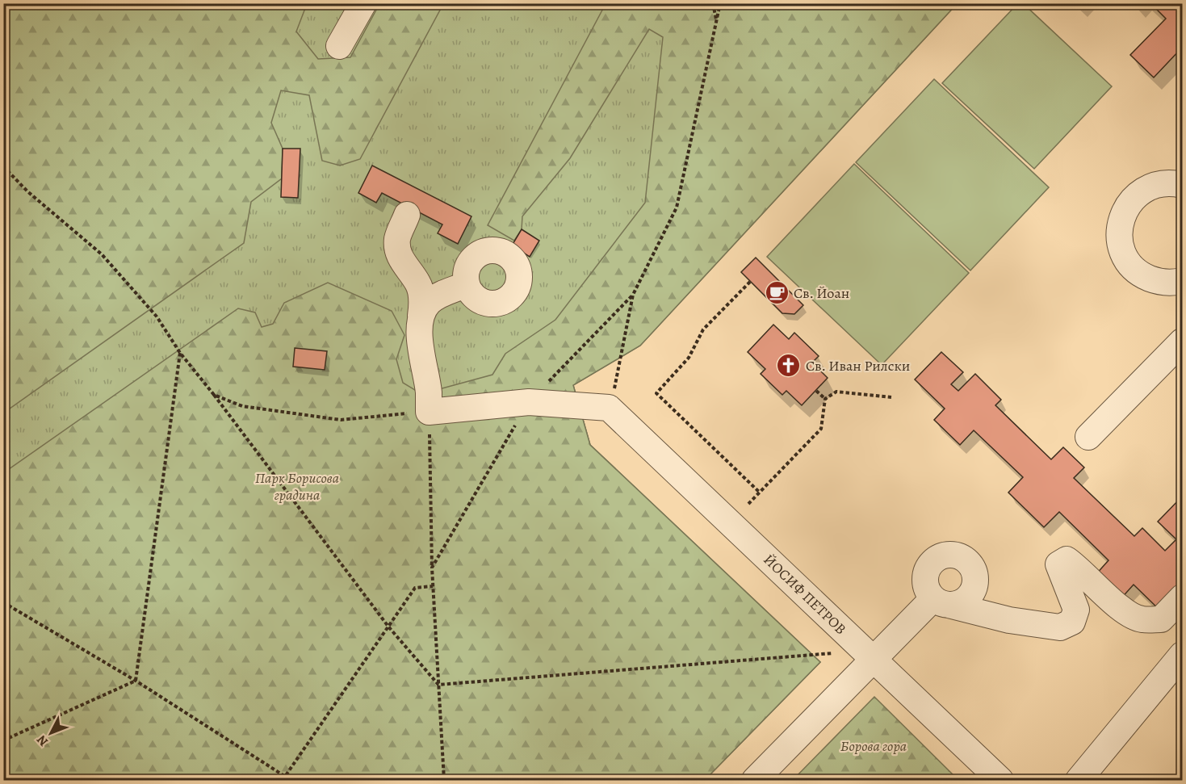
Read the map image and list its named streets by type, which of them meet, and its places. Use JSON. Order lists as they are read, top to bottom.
{
  "streets": {
    "street": ["ЙОСИФ ПЕТРОВ"]
  },
  "parks": ["Парк Борисова градина", "Борова гора"],
  "places": {
    "cafe": ["Св. Йоан"],
    "church": ["Св. Иван Рилски"]
  },
  "north": "bottom left"
}
